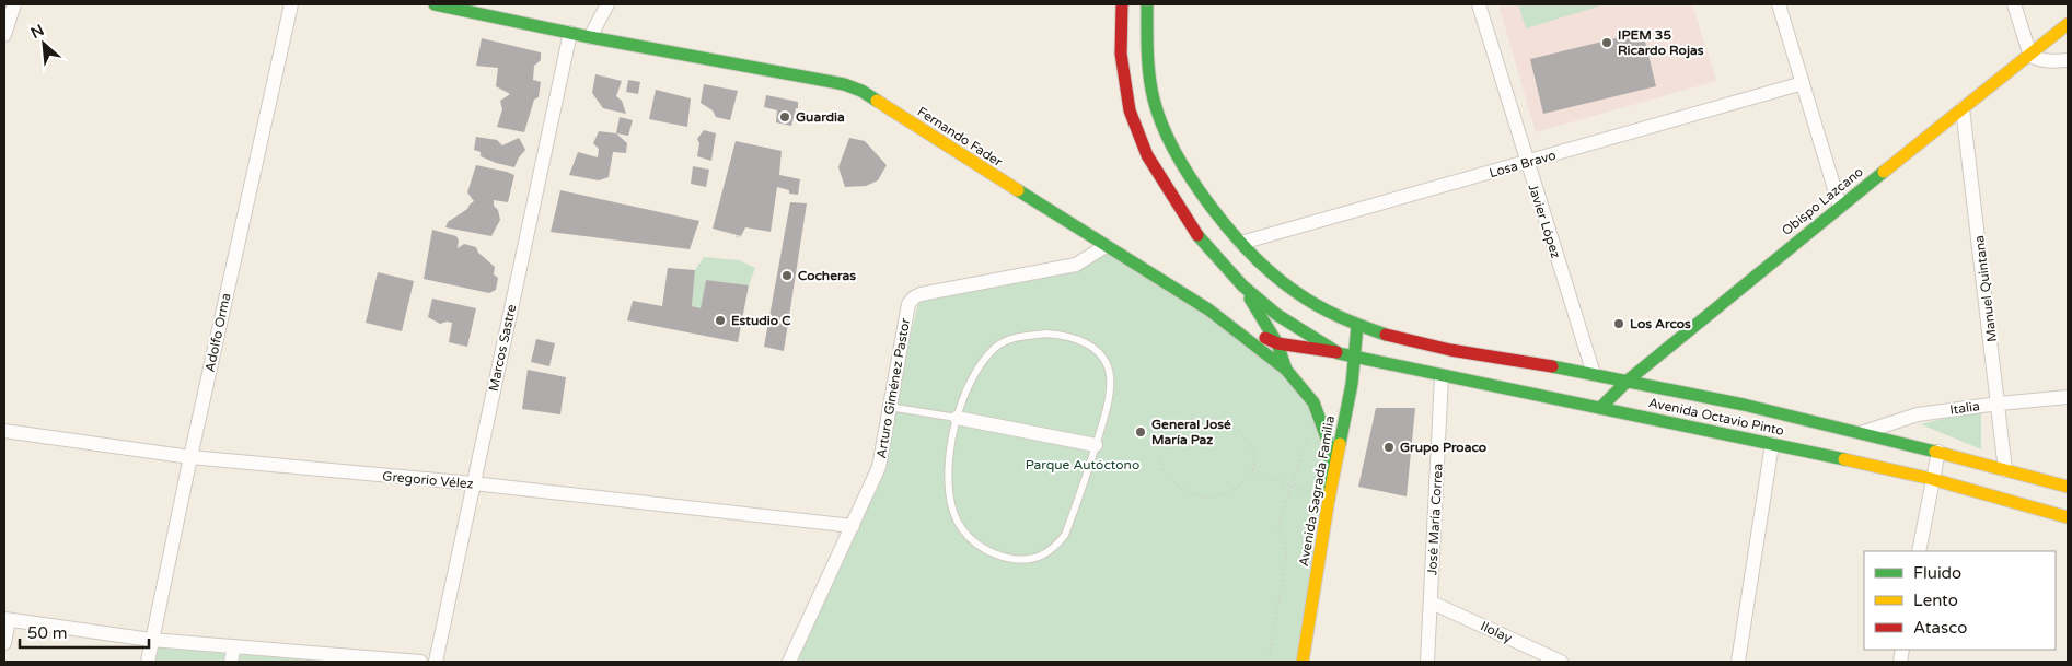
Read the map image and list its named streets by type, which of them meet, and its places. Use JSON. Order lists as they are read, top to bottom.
{
  "streets": {
    "main road": [
      "Fernando Fader",
      "Obispo Lazcano",
      "Avenida Octavio Pinto",
      "Avenida Sagrada Familia"
    ],
    "street": [
      "Losa Bravo",
      "Javier López",
      "Manuel Quintana",
      "Adolfo Orma",
      "Marcos Sastre",
      "Arturo Giménez Pastor",
      "Italia",
      "Gregorio Vélez",
      "José María Correa",
      "Ilolay"
    ]
  },
  "crossings": [
    ["Fernando Fader", "Marcos Sastre"],
    ["Fernando Fader", "Arturo Giménez Pastor"],
    ["Fernando Fader", "Avenida Sagrada Familia"],
    ["Losa Bravo", "Javier López"],
    ["Losa Bravo", "Avenida Octavio Pinto"],
    ["Obispo Lazcano", "Manuel Quintana"],
    ["Obispo Lazcano", "Avenida Octavio Pinto"],
    ["Javier López", "Avenida Octavio Pinto"],
    ["Manuel Quintana", "Italia"],
    ["Manuel Quintana", "Avenida Octavio Pinto"],
    ["Adolfo Orma", "Gregorio Vélez"],
    ["Marcos Sastre", "Gregorio Vélez"],
    ["Arturo Giménez Pastor", "Gregorio Vélez"],
    ["Italia", "Avenida Octavio Pinto"],
    ["Avenida Octavio Pinto", "Avenida Sagrada Familia"],
    ["Avenida Octavio Pinto", "José María Correa"],
    ["José María Correa", "Ilolay"]
  ],
  "parks": ["Parque Autóctono"],
  "places": [
    "IPEM 35 Ricardo Rojas",
    "Guardia",
    "Cocheras",
    "Estudio C",
    "Los Arcos",
    "General José María Paz",
    "Grupo Proaco"
  ],
  "legend": ["Fluido", "Lento", "Atasco"],
  "scale_bar": "50 m",
  "north": "top left"
}
